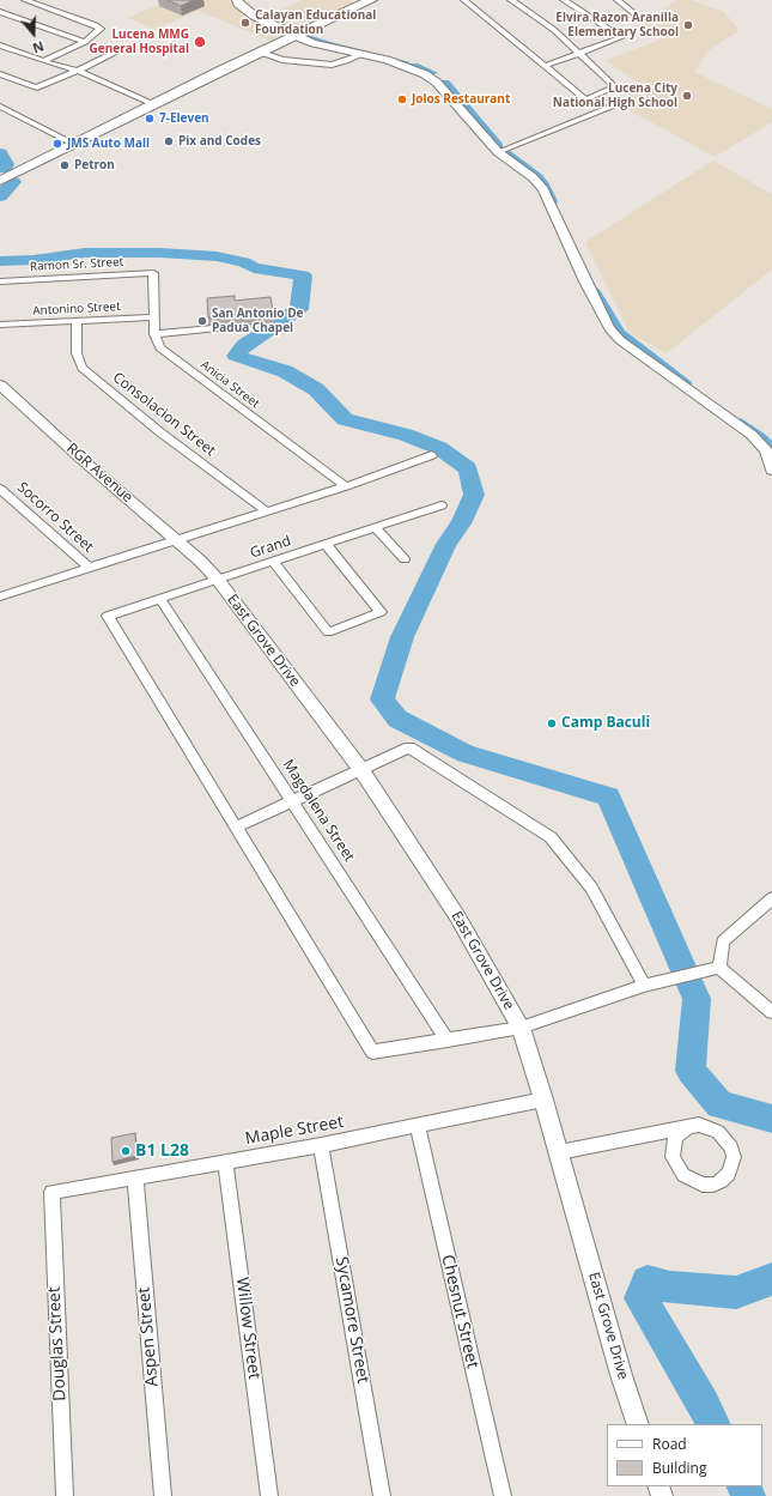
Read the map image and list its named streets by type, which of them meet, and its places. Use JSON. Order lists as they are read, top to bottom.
{
  "streets": {
    "street": [
      "Ramon Sr. Street",
      "Antonino Street",
      "Anicia Street",
      "Consolacion Street",
      "RGR Avenue",
      "Socorro Street",
      "Grand",
      "East Grove Drive",
      "Magdalena Street",
      "Maple Street",
      "Chesnut Street",
      "Sycamore Street",
      "Willow Street",
      "Aspen Street",
      "Douglas Street"
    ]
  },
  "crossings": [
    ["Ramon Sr. Street", "Antonino Street"],
    ["Antonino Street", "Consolacion Street"],
    ["RGR Avenue", "East Grove Drive"],
    ["Grand", "East Grove Drive"],
    ["Grand", "Magdalena Street"],
    ["East Grove Drive", "Maple Street"],
    ["Maple Street", "Chesnut Street"],
    ["Maple Street", "Sycamore Street"],
    ["Maple Street", "Willow Street"],
    ["Maple Street", "Aspen Street"],
    ["Maple Street", "Douglas Street"]
  ],
  "places": [
    "Calayan Educational Foundation",
    "Elvira Razon Aranilla Elementary School",
    "Lucena MMG General Hospital",
    "Lucena City National High School",
    "Jolos Restaurant",
    "7-Eleven",
    "Pix and Codes",
    "JMS Auto Mall",
    "Petron",
    "San Antonio De Padua Chapel",
    "Camp Baculi",
    "B1 L28"
  ],
  "legend": ["Road", "Building"],
  "north": "bottom"
}
